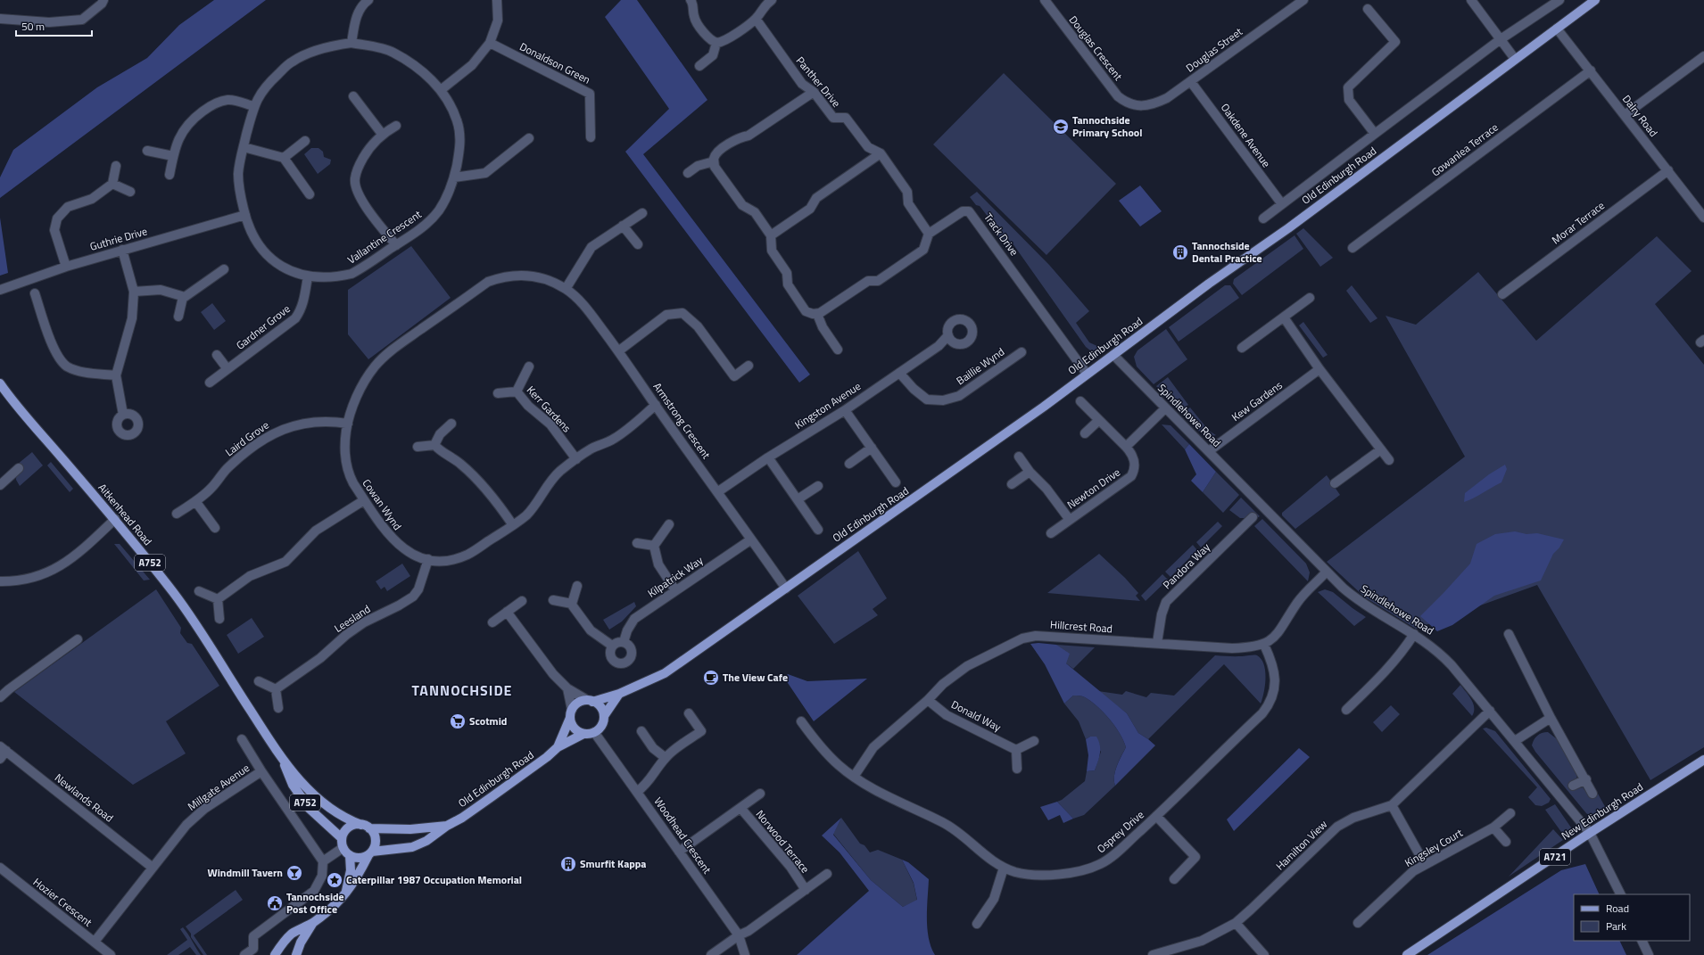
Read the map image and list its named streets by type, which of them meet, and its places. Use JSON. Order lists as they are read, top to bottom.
{
  "streets": {
    "main road": [
      "Old Edinburgh Road",
      "Aitkenhead Road",
      "A752",
      "New Edinburgh Road",
      "A721"
    ],
    "street": [
      "Douglas Crescent",
      "Douglas Street",
      "Donaldson Green",
      "Panther Drive",
      "Dalry Road",
      "Oakdene Avenue",
      "Gowanlea Terrace",
      "Morar Terrace",
      "Track Drive",
      "Vallantine Crescent",
      "Guthrie Drive",
      "Gardner Grove",
      "Baillie Wynd",
      "Kew Gardens",
      "Kingston Avenue",
      "Kerr Gardens",
      "Spindlehowe Road",
      "Armstrong Crescent",
      "Laird Grove",
      "Newton Drive",
      "Cowan Wynd",
      "Pandora Way",
      "Kilpatrick Way",
      "Leesland",
      "Hillcrest Road",
      "Donald Way",
      "Millgate Avenue",
      "Newlands Road",
      "Osprey Drive",
      "Woodhead Crescent",
      "Norwood Terrace",
      "Hamilton View",
      "Kingsley Court",
      "Hozier Crescent"
    ]
  },
  "crossings": [
    ["Douglas Crescent", "Douglas Street"],
    ["Douglas Street", "Oakdene Avenue"],
    ["Panther Drive", "Track Drive"],
    ["Dalry Road", "Gowanlea Terrace"],
    ["Dalry Road", "Old Edinburgh Road"],
    ["Dalry Road", "Morar Terrace"],
    ["Oakdene Avenue", "Old Edinburgh Road"],
    ["Old Edinburgh Road", "Track Drive"],
    ["Old Edinburgh Road", "Spindlehowe Road"],
    ["Old Edinburgh Road", "Armstrong Crescent"],
    ["Old Edinburgh Road", "Aitkenhead Road"],
    ["Old Edinburgh Road", "Woodhead Crescent"],
    ["Vallantine Crescent", "Guthrie Drive"],
    ["Vallantine Crescent", "Gardner Grove"],
    ["Baillie Wynd", "Kingston Avenue"],
    ["Kew Gardens", "Spindlehowe Road"],
    ["Kingston Avenue", "Armstrong Crescent"],
    ["Kerr Gardens", "Cowan Wynd"],
    ["Spindlehowe Road", "Hillcrest Road"],
    ["Spindlehowe Road", "New Edinburgh Road"],
    ["Spindlehowe Road", "Hamilton View"],
    ["Armstrong Crescent", "Cowan Wynd"],
    ["Armstrong Crescent", "Kilpatrick Way"],
    ["Laird Grove", "Cowan Wynd"],
    ["Cowan Wynd", "Leesland"],
    ["Pandora Way", "Hillcrest Road"],
    ["Hillcrest Road", "Donald Way"],
    ["Hillcrest Road", "Osprey Drive"],
    ["Millgate Avenue", "Newlands Road"],
    ["Millgate Avenue", "Hozier Crescent"],
    ["Woodhead Crescent", "Norwood Terrace"]
  ],
  "districts": ["TANNOCHSIDE"],
  "places": {
    "school or university": ["Tannochside Primary School"],
    "building": ["Tannochside Dental Practice", "Smurfit Kappa"],
    "cafe": ["The View Cafe"],
    "supermarket": ["Scotmid"],
    "bar": ["Windmill Tavern"],
    "place": ["Caterpillar 1987 Occupation Memorial"],
    "public building": ["Tannochside Post Office"]
  },
  "legend": ["Road", "Park"],
  "scale_bar": "50 m"
}
